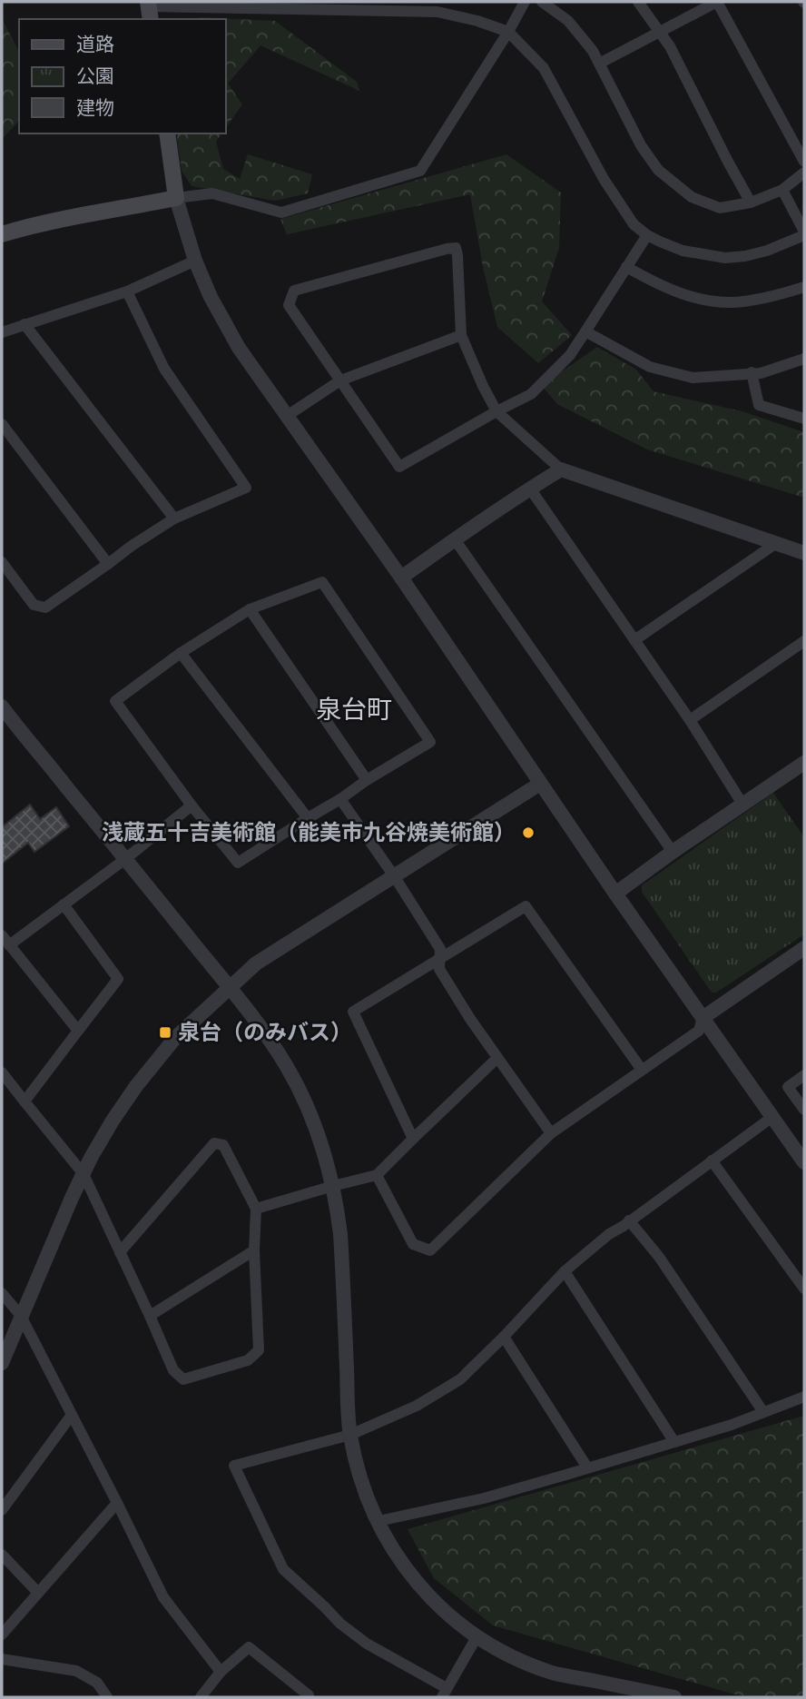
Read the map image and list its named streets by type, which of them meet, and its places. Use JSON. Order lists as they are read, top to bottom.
{
  "districts": ["泉台町"],
  "places": {
    "other": ["浅蔵五十吉美術館（能美市九谷焼美術館）"],
    "transit": ["泉台（のみバス）"]
  },
  "legend": ["道路", "公園", "建物"]
}
